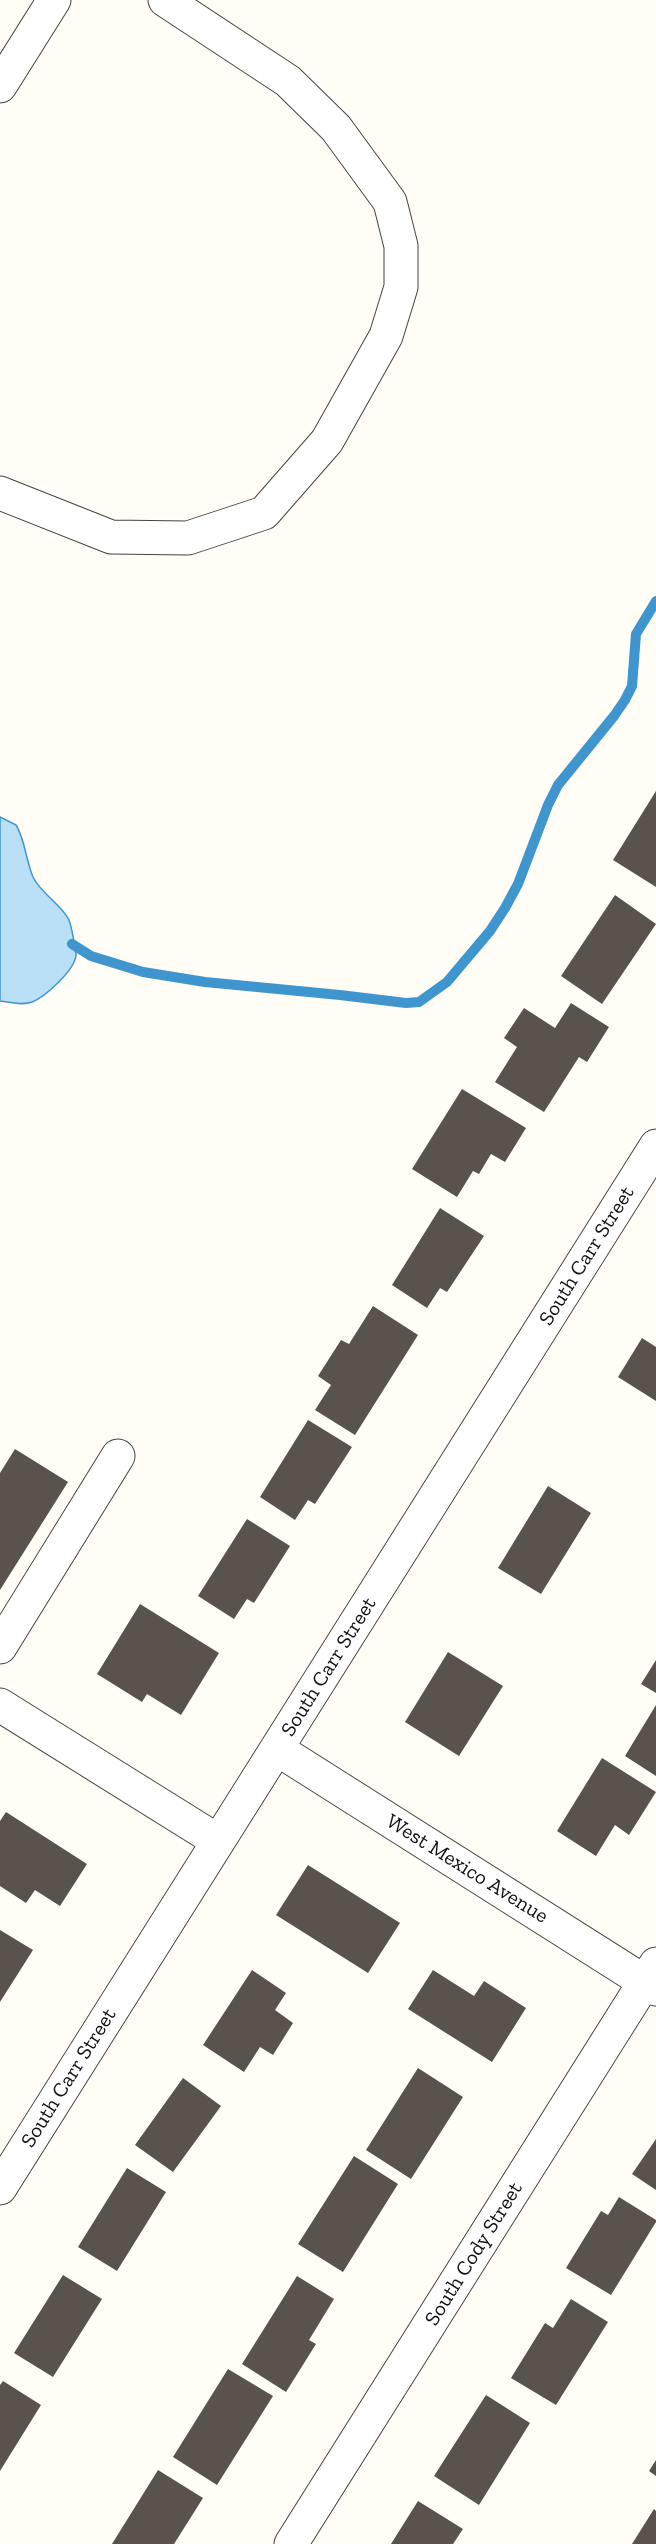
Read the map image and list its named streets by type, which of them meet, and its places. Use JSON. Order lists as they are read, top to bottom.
{
  "streets": {
    "street": ["South Carr Street", "West Mexico Avenue", "South Cody Street"]
  },
  "crossings": [
    ["South Carr Street", "West Mexico Avenue"],
    ["West Mexico Avenue", "South Cody Street"]
  ]
}
